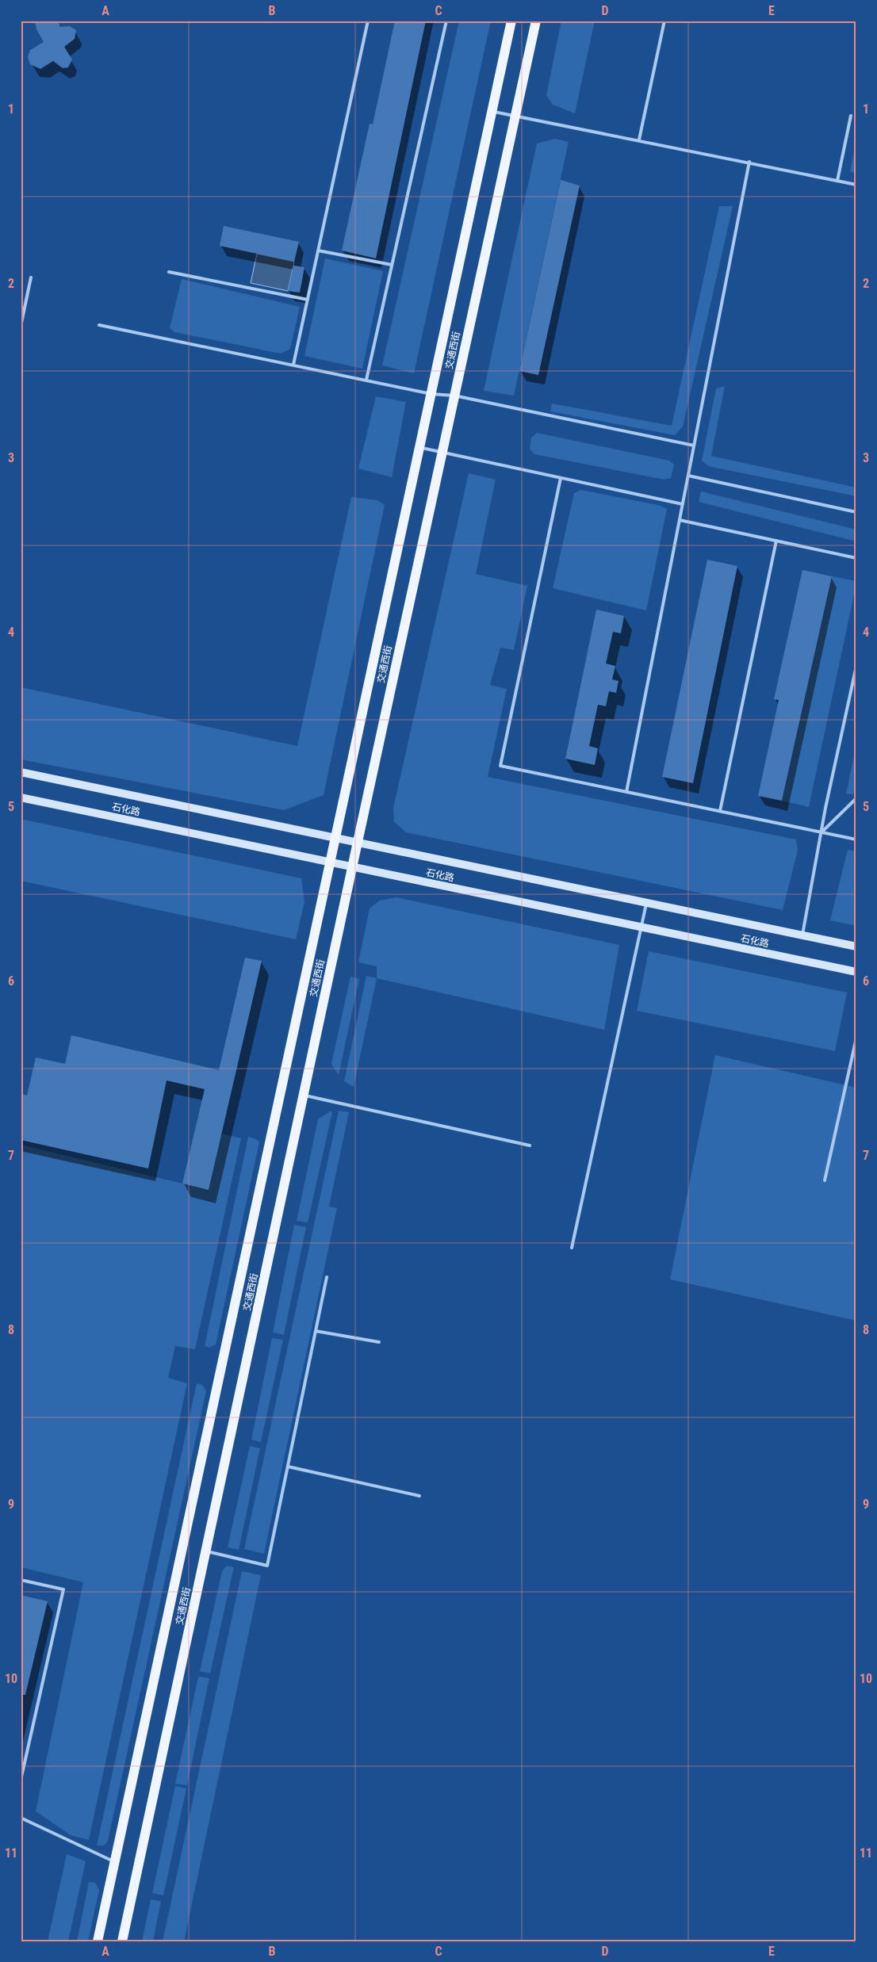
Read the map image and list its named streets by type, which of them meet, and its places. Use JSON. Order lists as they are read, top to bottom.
{
  "streets": {
    "main road": ["交通西街", "石化路"]
  },
  "crossings": [
    ["交通西街", "石化路"]
  ],
  "grid": {
    "columns": [
      "A",
      "B",
      "C",
      "D",
      "E"
    ],
    "rows": [
      "1",
      "2",
      "3",
      "4",
      "5",
      "6",
      "7",
      "8",
      "9",
      "10",
      "11"
    ]
  }
}
